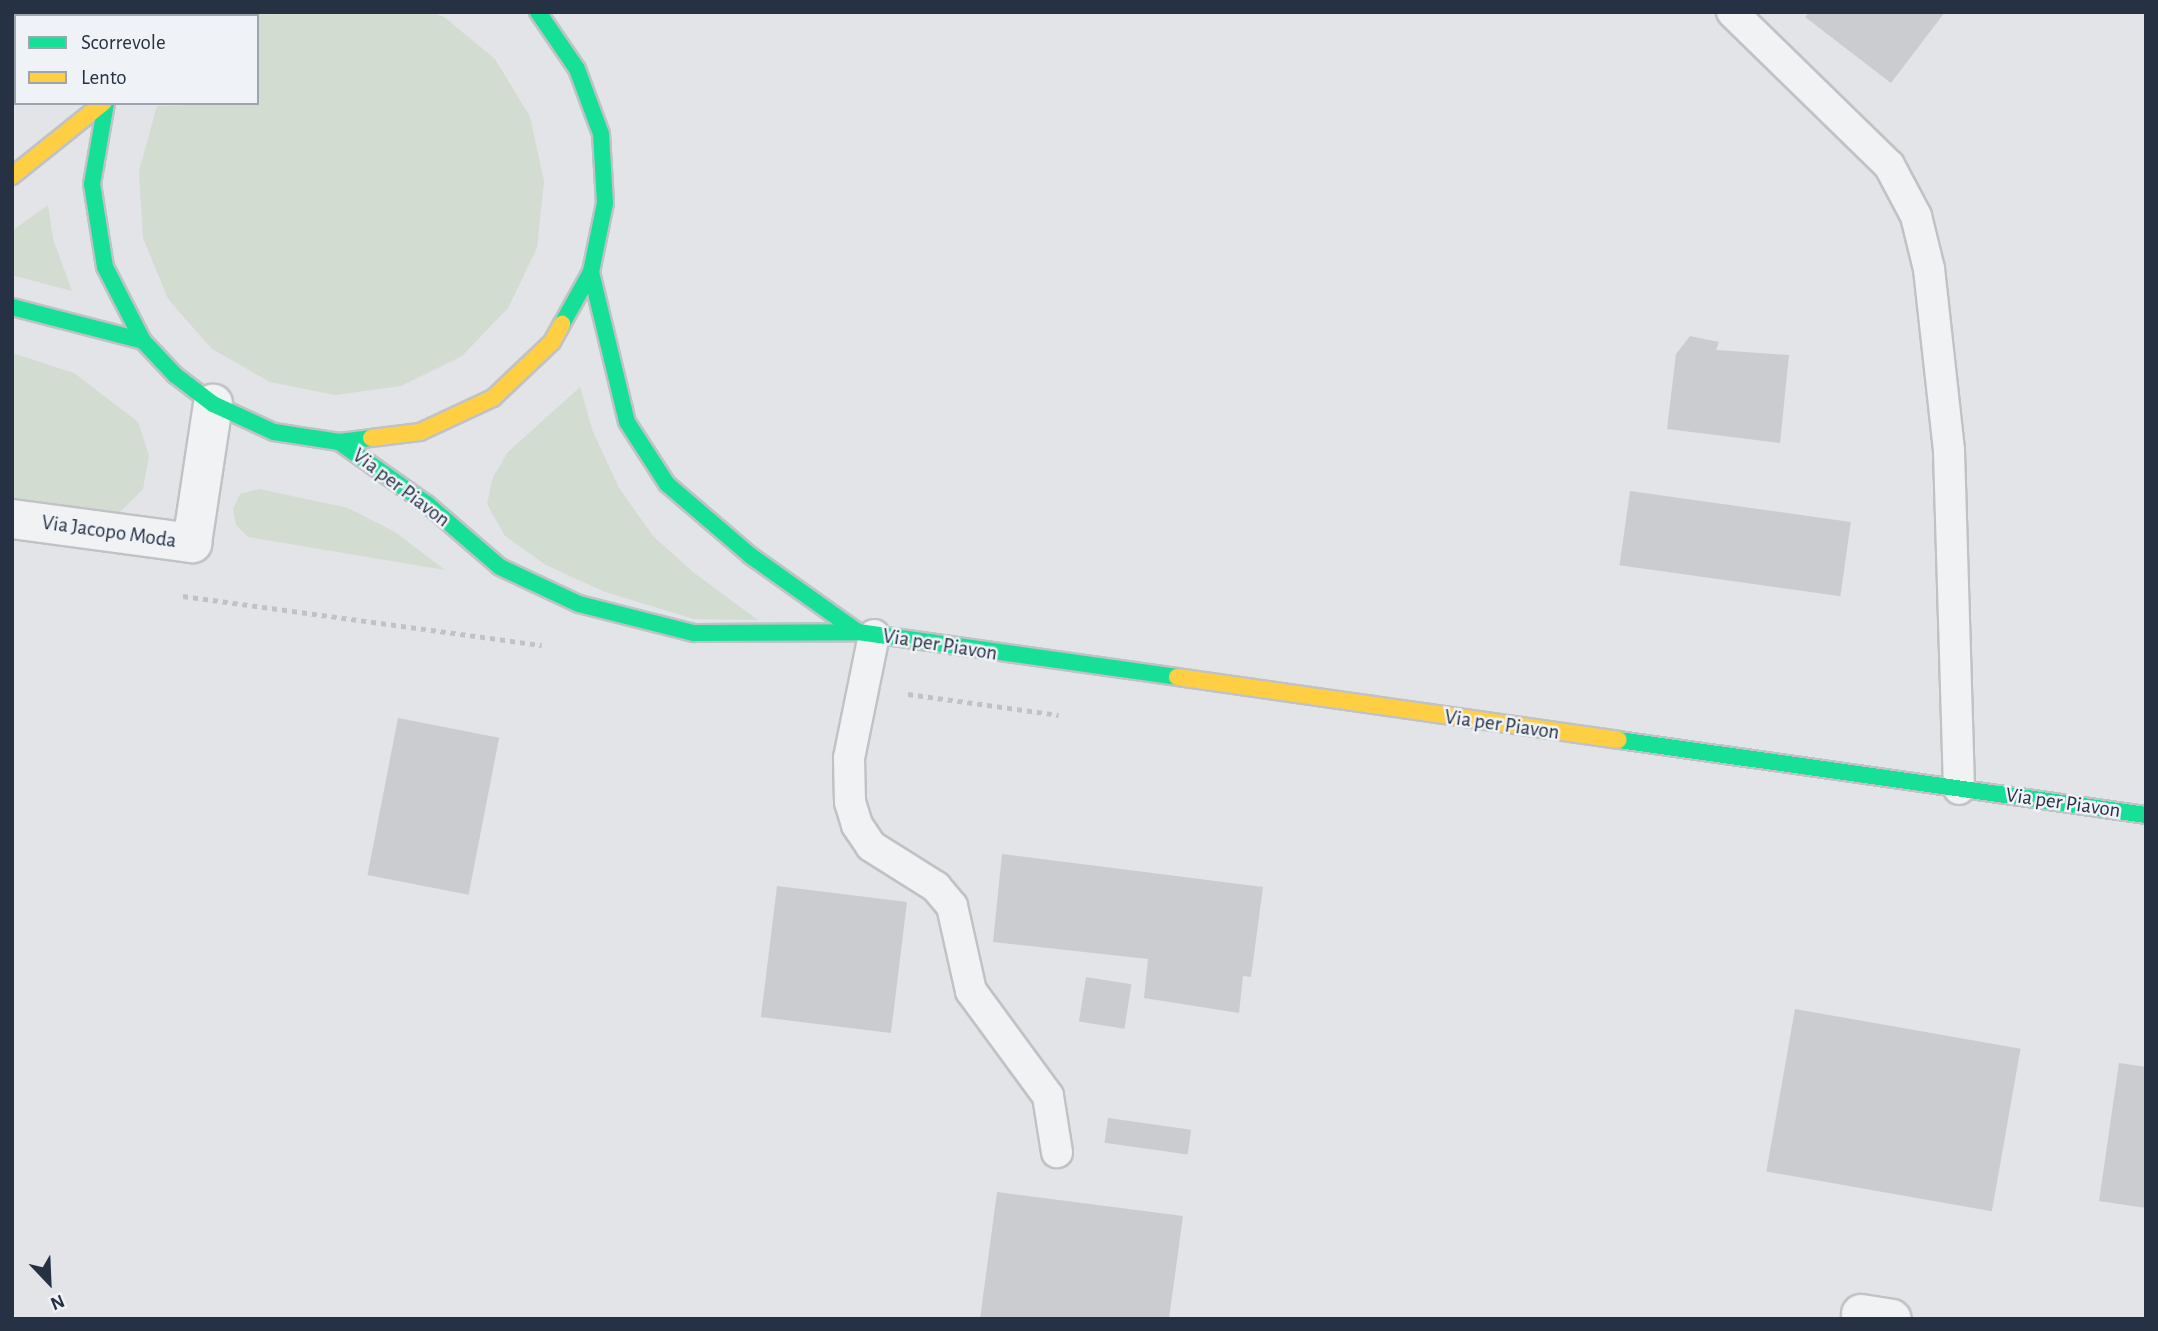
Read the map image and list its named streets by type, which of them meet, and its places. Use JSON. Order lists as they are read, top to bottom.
{
  "streets": {
    "street": ["Via per Piavon", "Via Jacopo Moda"]
  },
  "legend": ["Scorrevole", "Lento"],
  "north": "bottom right"
}
